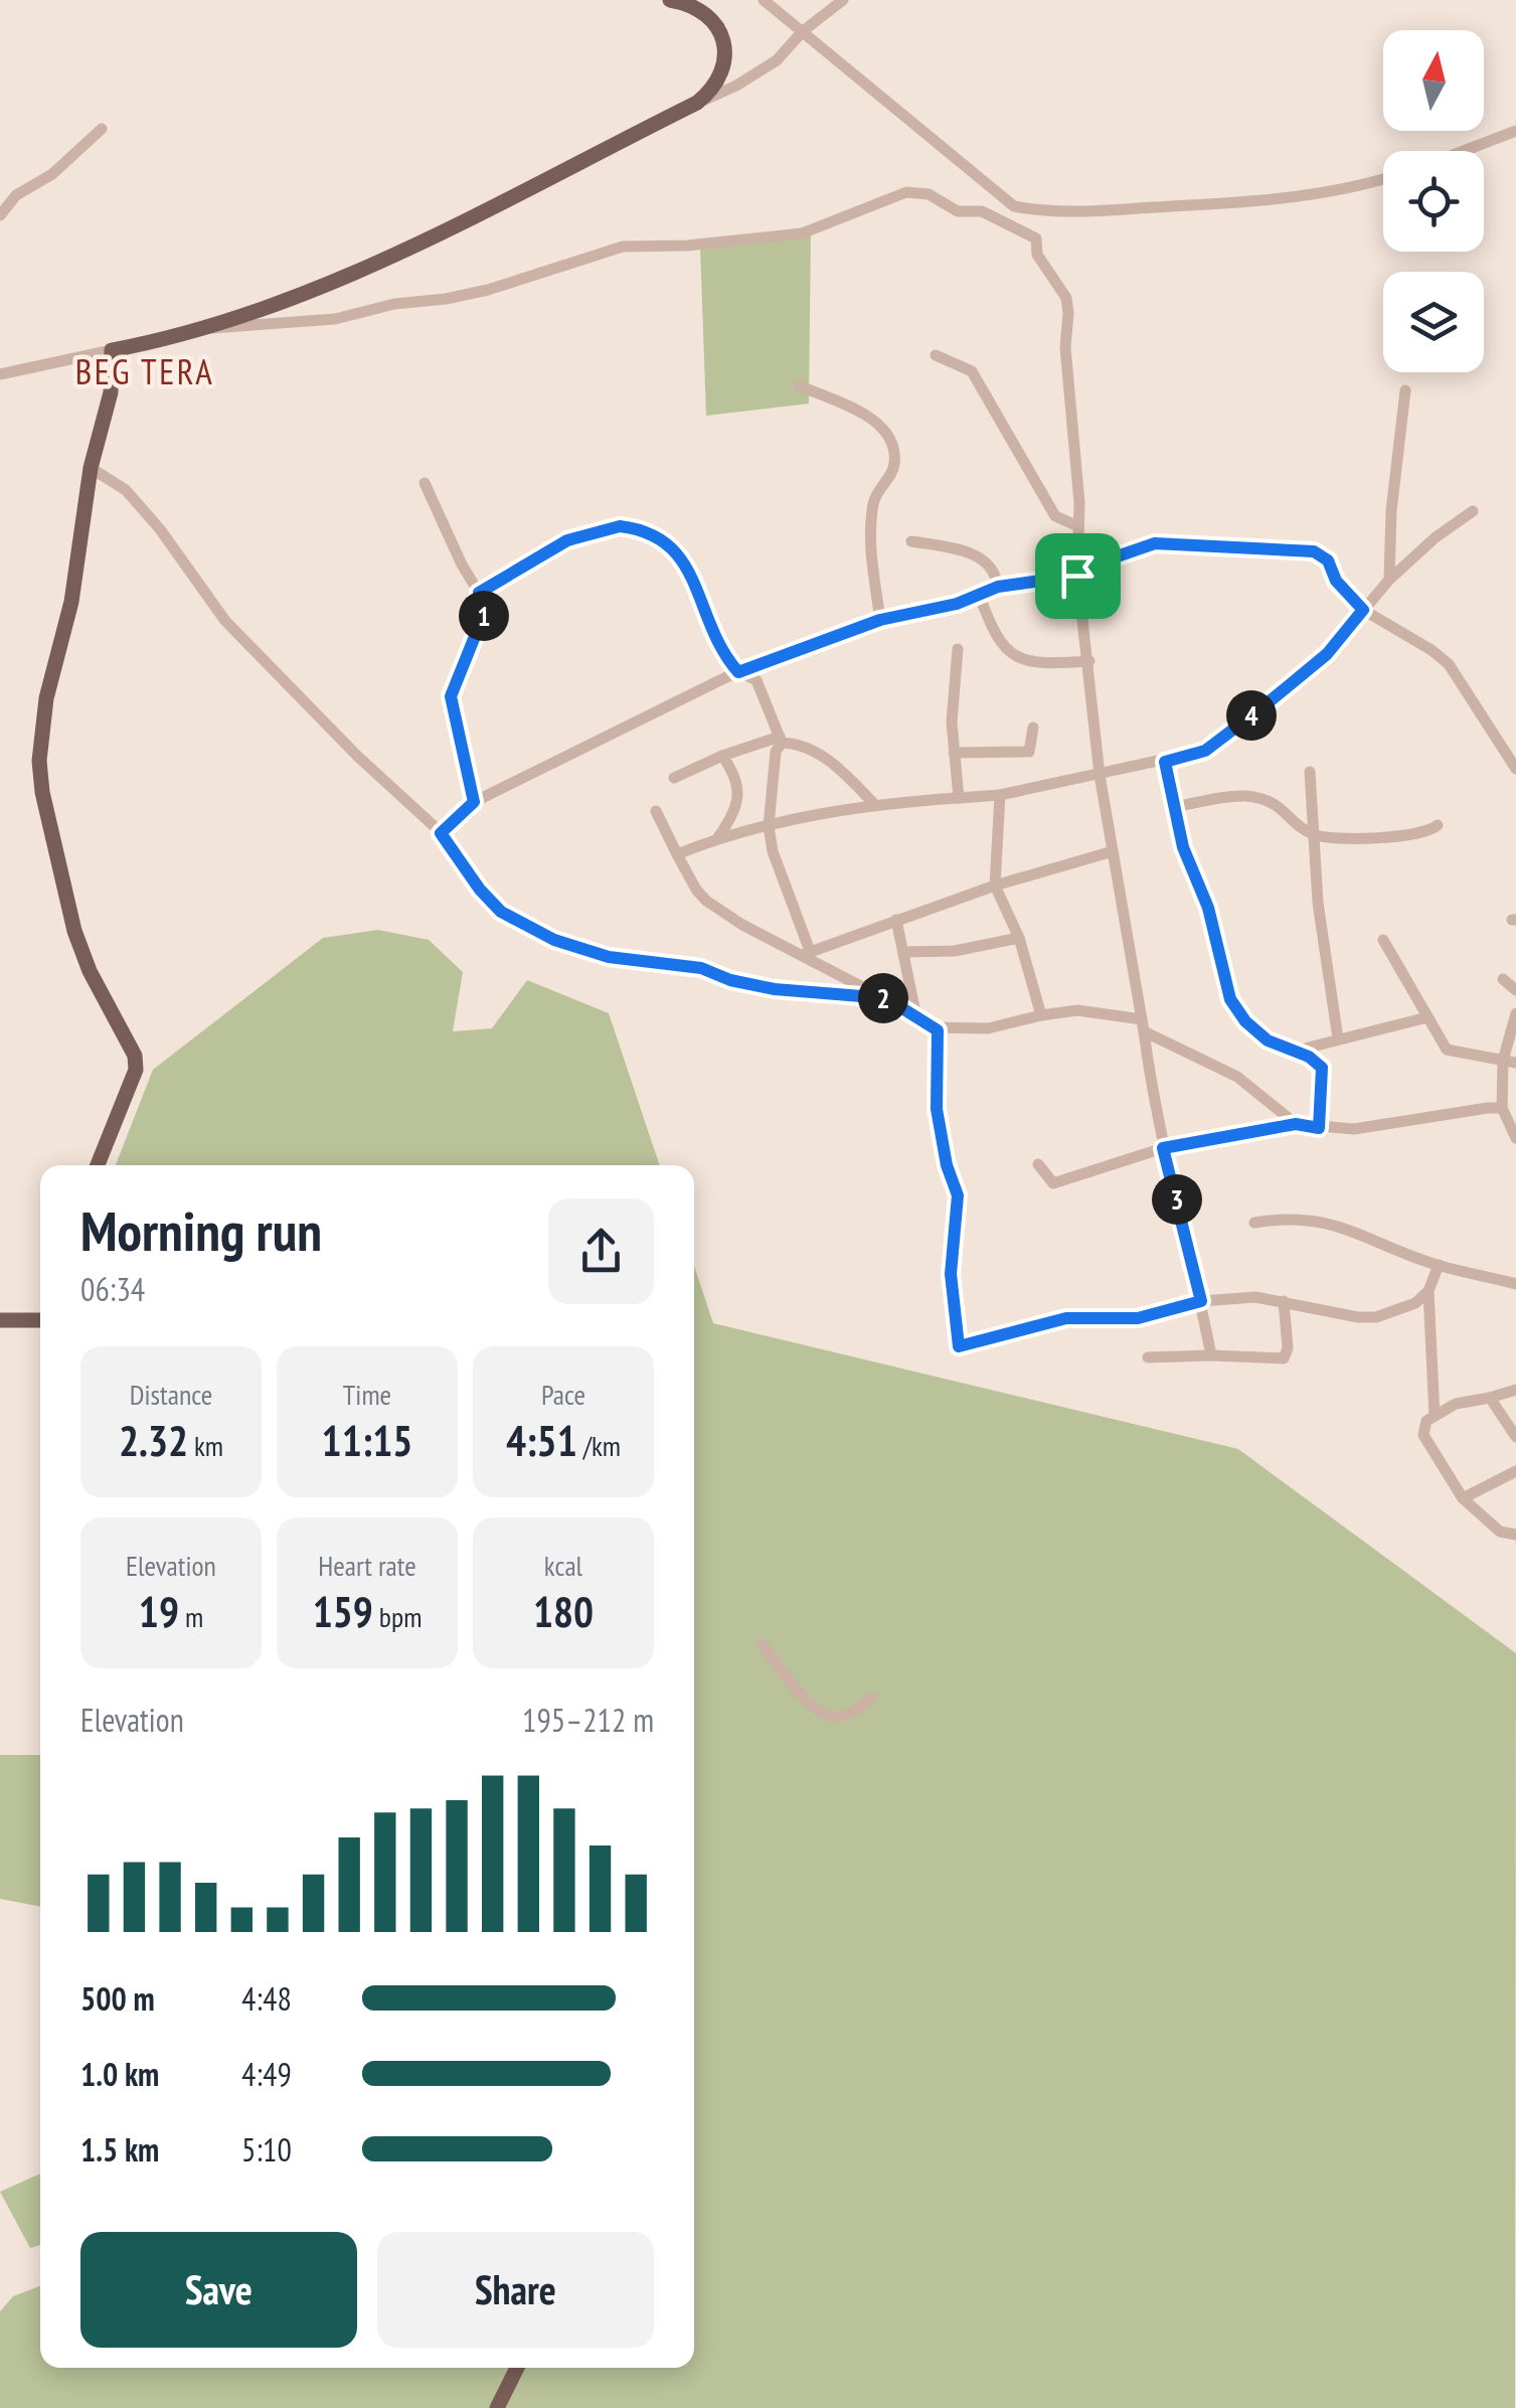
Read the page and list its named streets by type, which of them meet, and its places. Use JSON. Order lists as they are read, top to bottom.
{
  "districts": ["BEG TERA"],
  "north": "top",
  "page": {
    "pins": [
      "1",
      "4",
      "2",
      "3"
    ],
    "heading": ["Morning run", "06:34"],
    "stats": [
      ["Distance", "2.32 km"],
      ["Time", "11:15"],
      ["Pace", "4:51 /km"],
      ["Elevation", "19 m"],
      ["Heart rate", "159 bpm"],
      ["kcal", "180"]
    ],
    "chart": ["Elevation", "195–212 m"],
    "list": [
      {
        "name": "500 m",
        "note": "4:48"
      },
      {
        "name": "1.0 km",
        "note": "4:49"
      },
      {
        "name": "1.5 km",
        "note": "5:10"
      }
    ],
    "buttons": ["Save", "Share"]
  }
}
